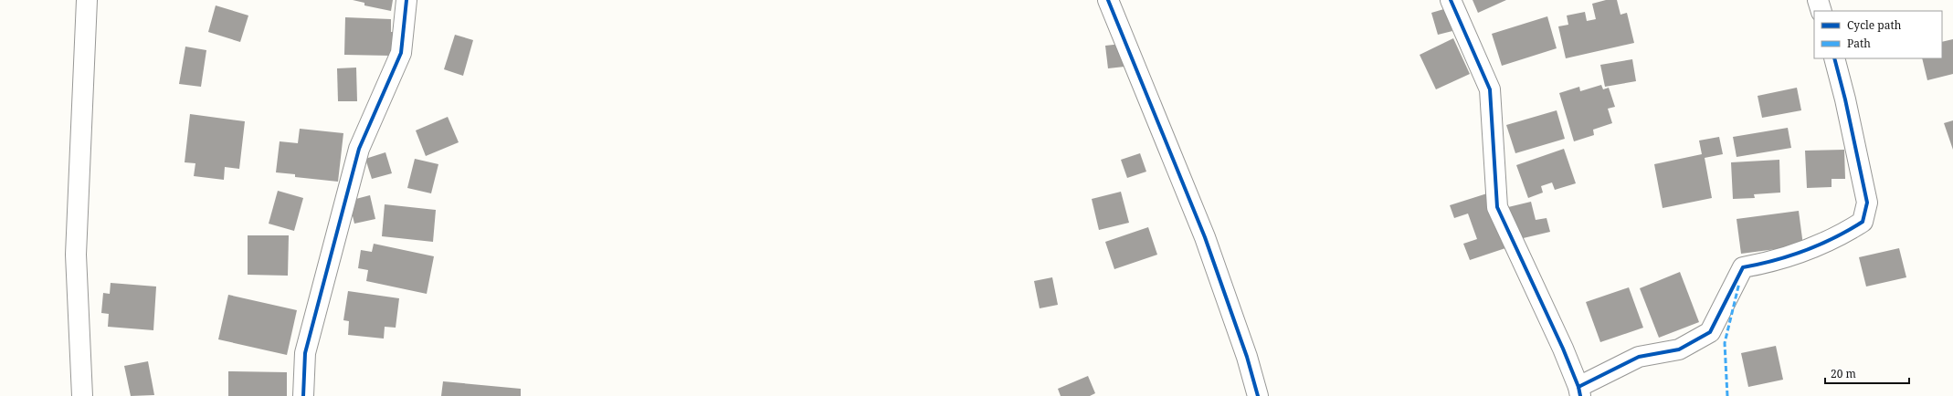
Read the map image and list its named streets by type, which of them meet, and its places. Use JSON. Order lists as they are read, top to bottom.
{
  "legend": ["Cycle path", "Path"],
  "scale_bar": "20 m"
}
